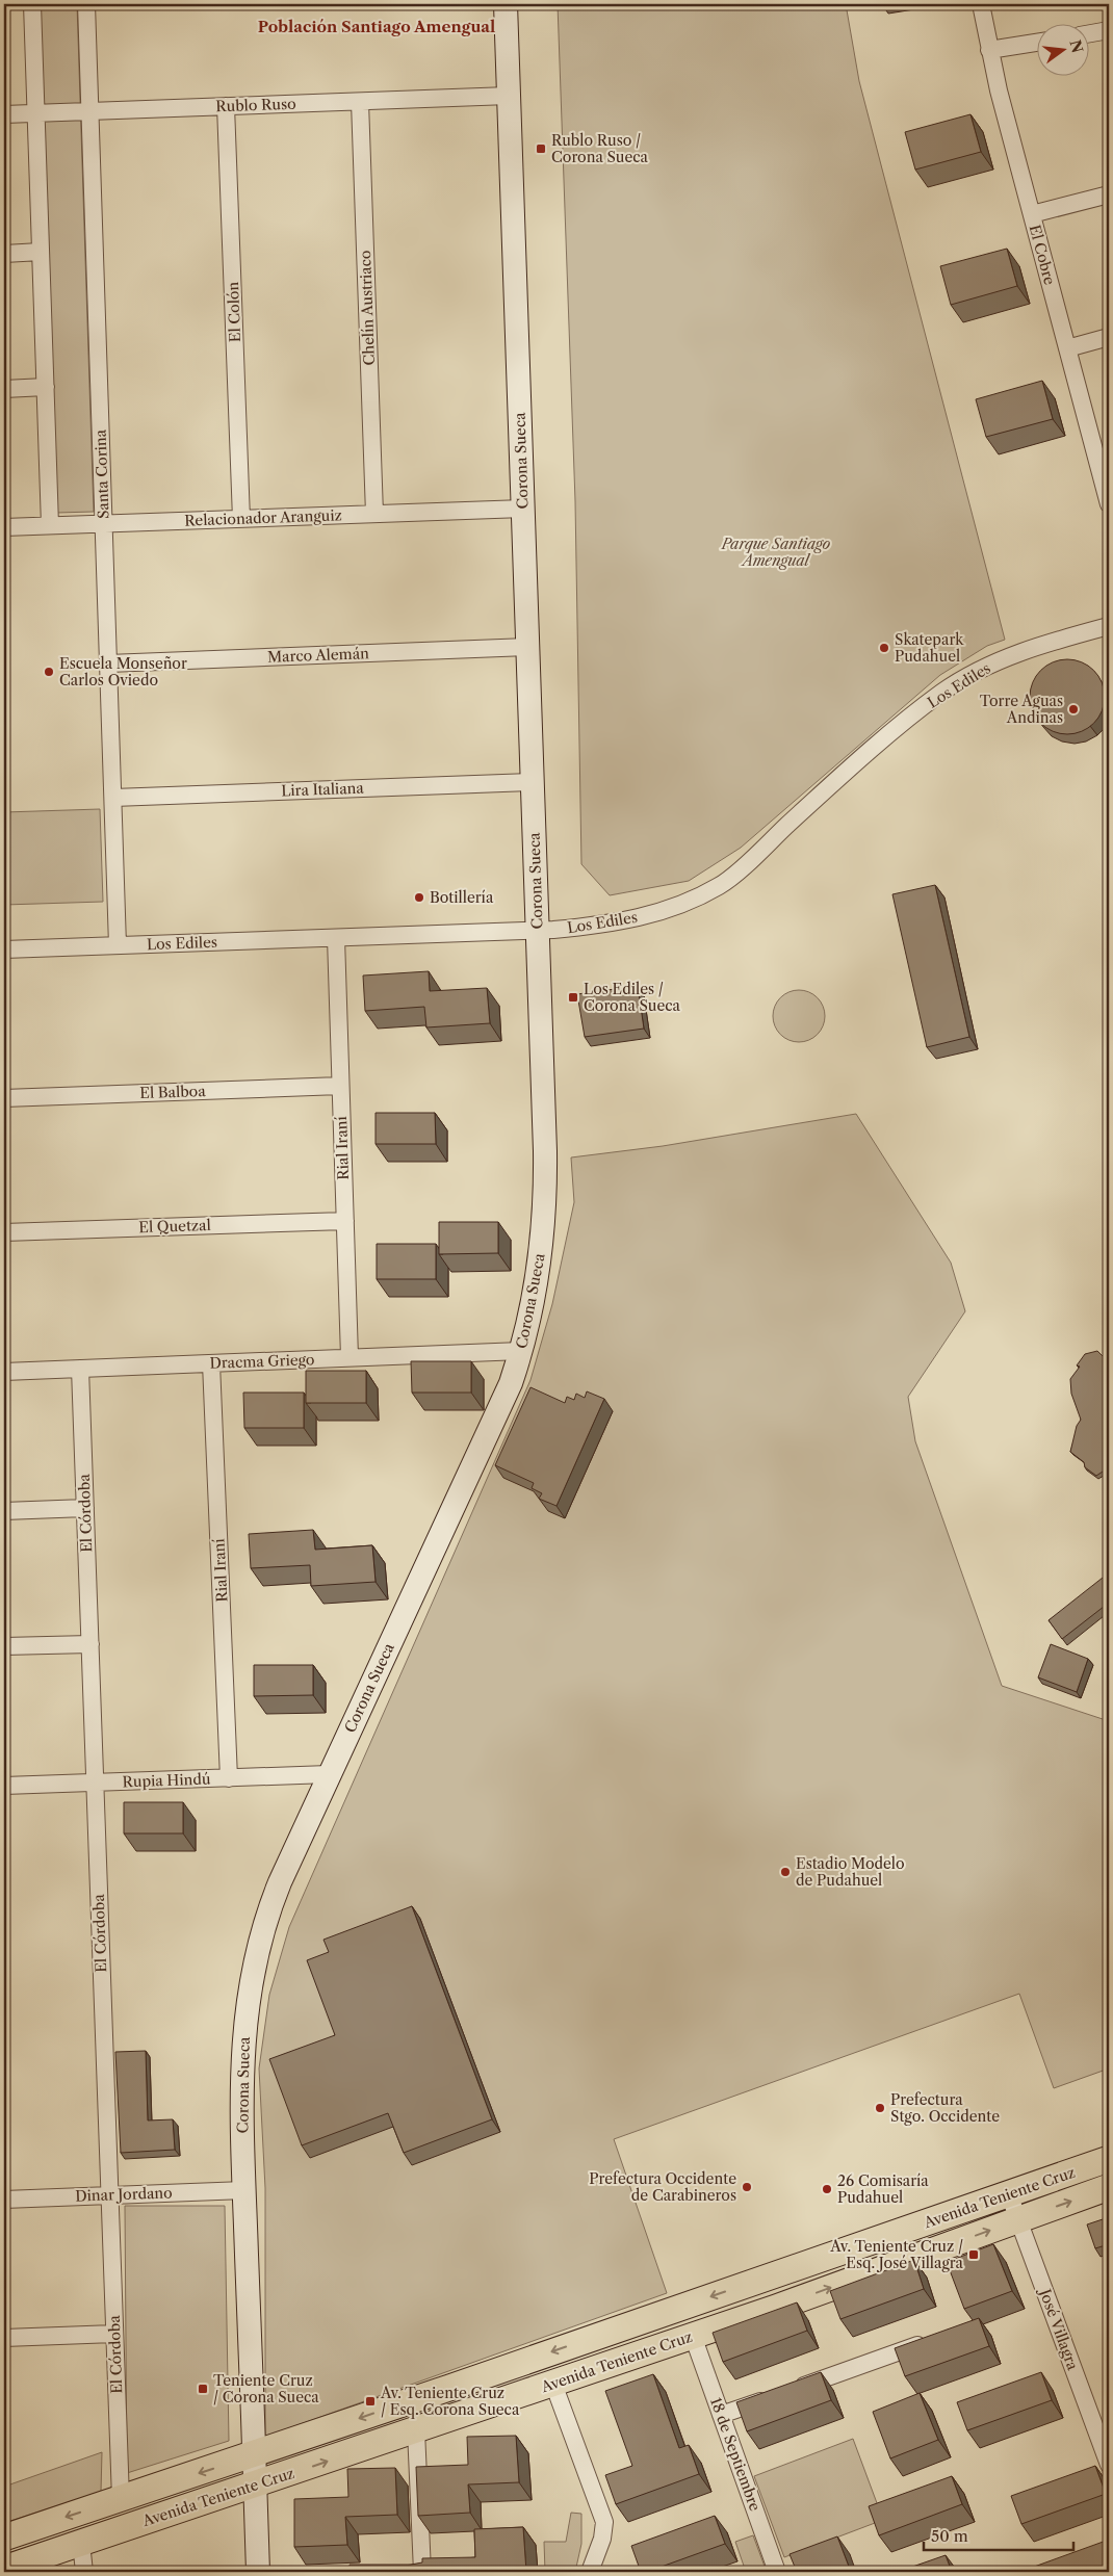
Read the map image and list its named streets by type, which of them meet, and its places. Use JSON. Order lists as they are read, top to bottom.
{
  "streets": {
    "main road": ["Avenida Teniente Cruz"],
    "street": [
      "Rublo Ruso",
      "El Cobre",
      "Chelín Austriaco",
      "El Colón",
      "Corona Sueca",
      "Santa Corina",
      "Relacionador Aranguiz",
      "Marco Alemán",
      "Los Ediles",
      "Lira Italiana",
      "El Balboa",
      "Rial Iraní",
      "El Quetzal",
      "Dracma Griego",
      "El Córdoba",
      "Rupia Hindú",
      "Dinar Jordano",
      "José Villagra",
      "18 de Septiembre"
    ]
  },
  "crossings": [
    ["Rublo Ruso", "Chelín Austriaco"],
    ["Rublo Ruso", "El Colón"],
    ["Rublo Ruso", "Corona Sueca"],
    ["Rublo Ruso", "Santa Corina"],
    ["Chelín Austriaco", "Relacionador Aranguiz"],
    ["El Colón", "Relacionador Aranguiz"],
    ["Corona Sueca", "Relacionador Aranguiz"],
    ["Corona Sueca", "Marco Alemán"],
    ["Corona Sueca", "Los Ediles"],
    ["Corona Sueca", "Lira Italiana"],
    ["Corona Sueca", "Dracma Griego"],
    ["Corona Sueca", "Rupia Hindú"],
    ["Corona Sueca", "Dinar Jordano"],
    ["Corona Sueca", "Avenida Teniente Cruz"],
    ["Santa Corina", "Relacionador Aranguiz"],
    ["Santa Corina", "Marco Alemán"],
    ["Santa Corina", "Los Ediles"],
    ["Santa Corina", "Lira Italiana"],
    ["Los Ediles", "Rial Iraní"],
    ["El Balboa", "Rial Iraní"],
    ["Rial Iraní", "El Quetzal"],
    ["Rial Iraní", "Dracma Griego"],
    ["Rial Iraní", "Rupia Hindú"],
    ["Dracma Griego", "El Córdoba"],
    ["El Córdoba", "Rupia Hindú"],
    ["El Córdoba", "Dinar Jordano"],
    ["El Córdoba", "Avenida Teniente Cruz"],
    ["Avenida Teniente Cruz", "José Villagra"],
    ["Avenida Teniente Cruz", "18 de Septiembre"]
  ],
  "districts": ["Población Santiago Amengual"],
  "parks": ["Parque Santiago Amengual"],
  "places": {
    "transit": [
      "Rublo Ruso / Corona Sueca",
      "Los Ediles / Corona Sueca",
      "Av. Teniente Cruz / Esq. José Villagra",
      "Teniente Cruz / Corona Sueca",
      "Av. Teniente Cruz / Esq. Corona Sueca"
    ],
    "other": [
      "Skatepark Pudahuel",
      "Escuela Monseñor Carlos Oviedo",
      "Torre Aguas Andinas",
      "Botillería",
      "Estadio Modelo de Pudahuel",
      "Prefectura Stgo. Occidente",
      "Prefectura Occidente de Carabineros",
      "26 Comisaría Pudahuel"
    ]
  },
  "scale_bar": "50 m",
  "north": "right"
}
